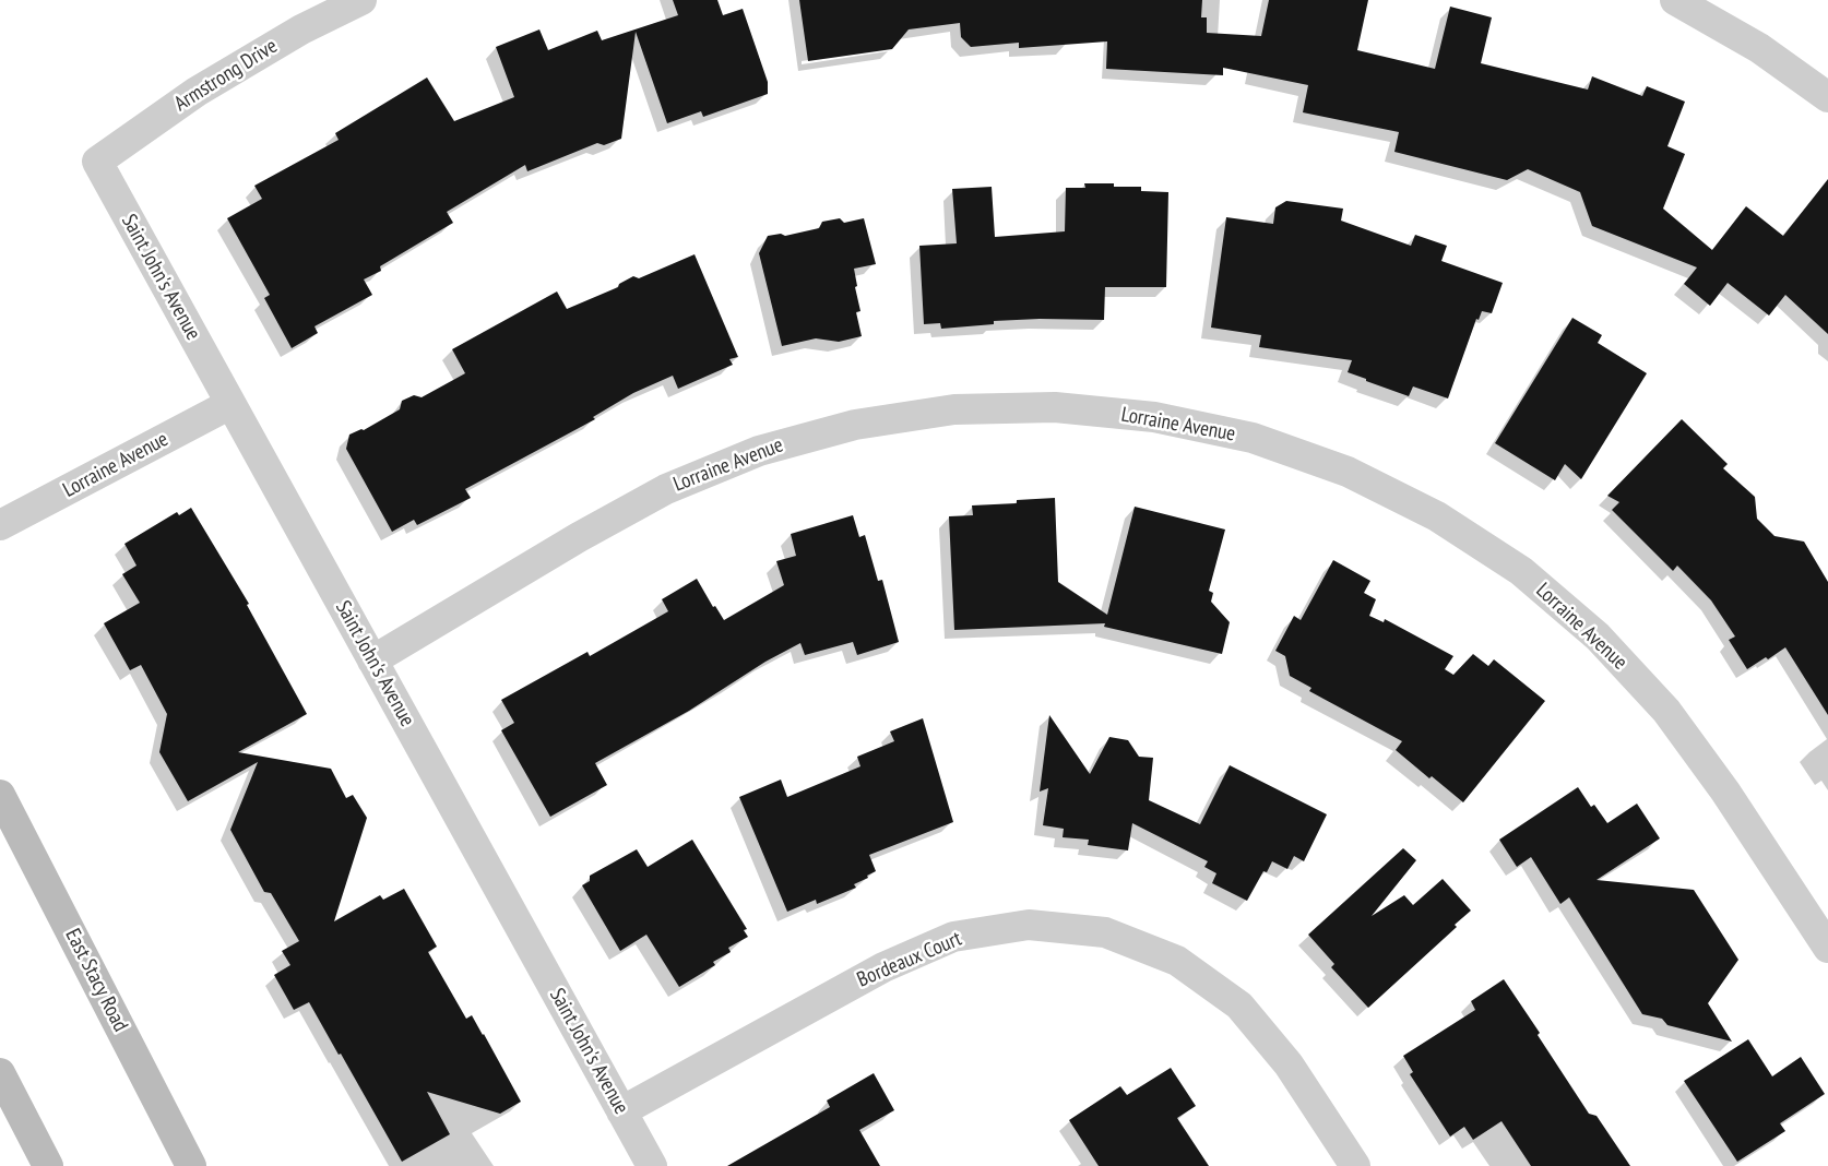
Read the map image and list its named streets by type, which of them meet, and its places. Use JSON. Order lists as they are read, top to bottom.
{
  "streets": {
    "main road": ["East Stacy Road"],
    "street": [
      "Armstrong Drive",
      "Saint John's Avenue",
      "Lorraine Avenue",
      "Bordeaux Court"
    ]
  },
  "crossings": [
    ["Armstrong Drive", "Saint John's Avenue"],
    ["Saint John's Avenue", "Lorraine Avenue"],
    ["Saint John's Avenue", "Bordeaux Court"]
  ]
}
